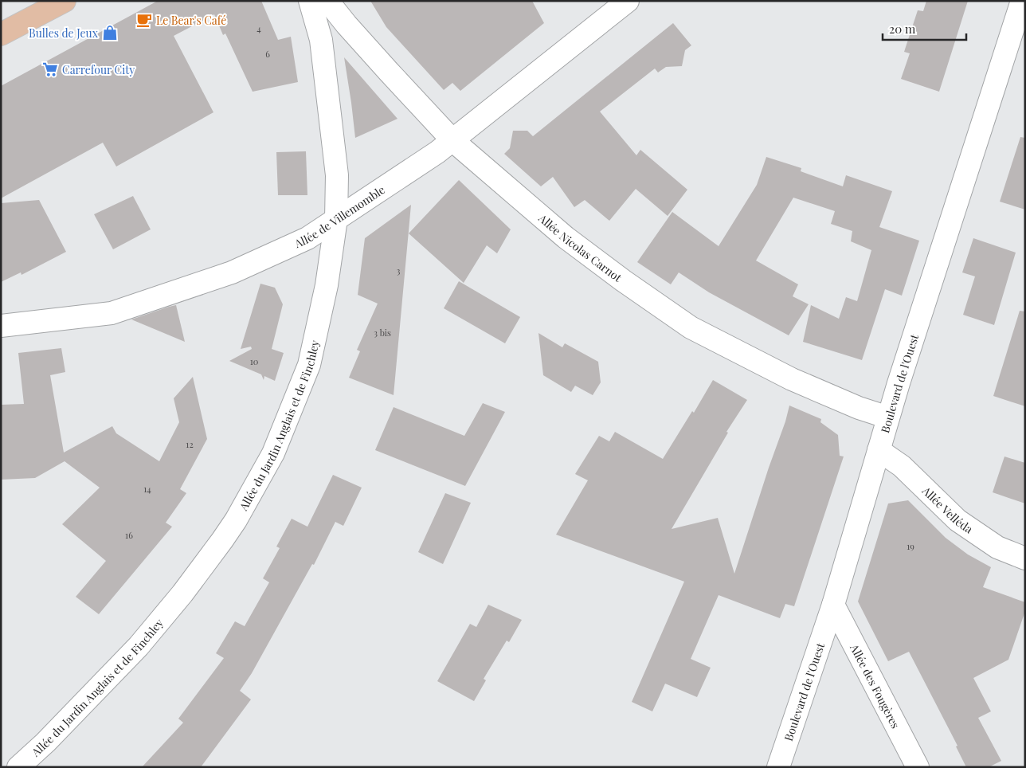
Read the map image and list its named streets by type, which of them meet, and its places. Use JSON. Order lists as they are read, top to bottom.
{
  "streets": {
    "street": [
      "Allée de Villemomble",
      "Allée Nicolas Carnot",
      "Boulevard de l'Ouest",
      "Allée du Jardin Anglais et de Finchley",
      "Allée Velléda",
      "Allée des Fougères"
    ]
  },
  "crossings": [
    ["Allée de Villemomble", "Allée Nicolas Carnot"],
    ["Allée de Villemomble", "Allée du Jardin Anglais et de Finchley"],
    ["Allée Nicolas Carnot", "Boulevard de l'Ouest"],
    ["Boulevard de l'Ouest", "Allée Velléda"],
    ["Boulevard de l'Ouest", "Allée des Fougères"]
  ],
  "places": {
    "cafe": ["Le Bear's Café"],
    "shop": ["Bulles de Jeux"],
    "supermarket": ["Carrefour City"]
  },
  "house_numbers": [
    "4",
    "6",
    "3",
    "3 bis",
    "10",
    "12",
    "14",
    "16",
    "19"
  ],
  "scale_bar": "20 m"
}
